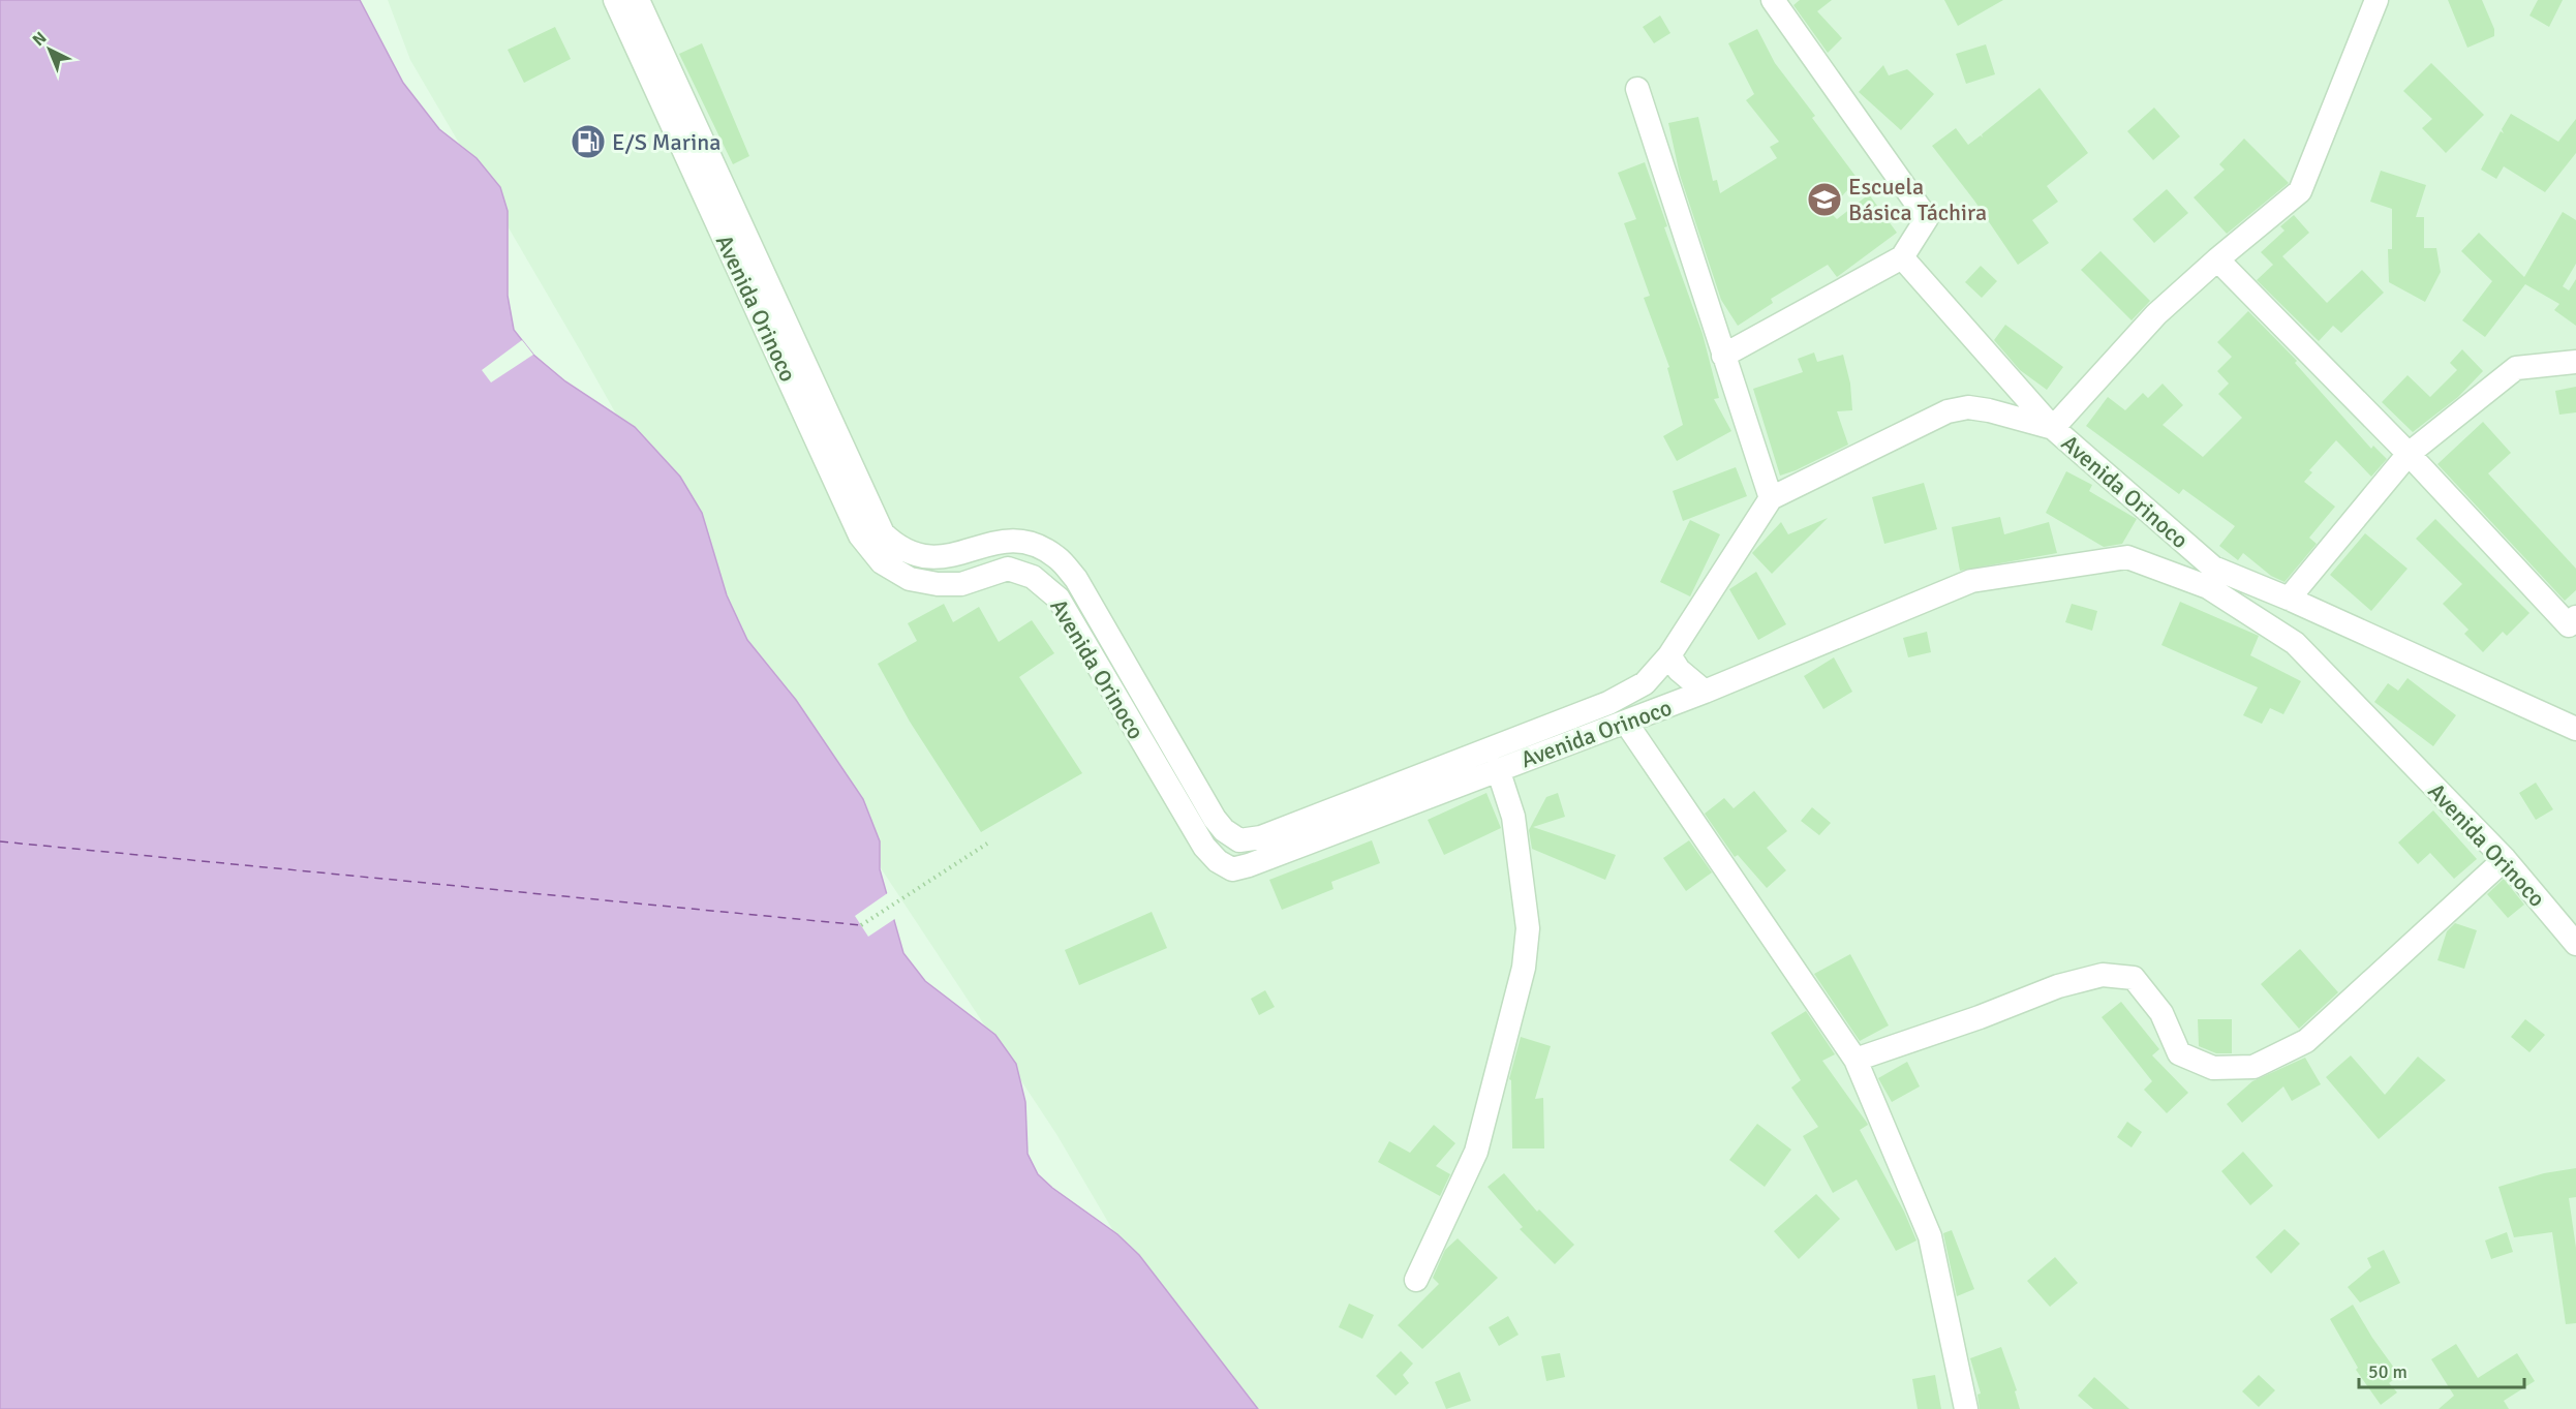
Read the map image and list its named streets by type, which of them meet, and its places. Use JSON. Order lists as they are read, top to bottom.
{
  "streets": {
    "street": ["Avenida Orinoco"]
  },
  "places": {
    "fuel station": ["E/S Marina"],
    "school or university": ["Escuela Básica Táchira"]
  },
  "scale_bar": "50 m",
  "north": "top left"
}
